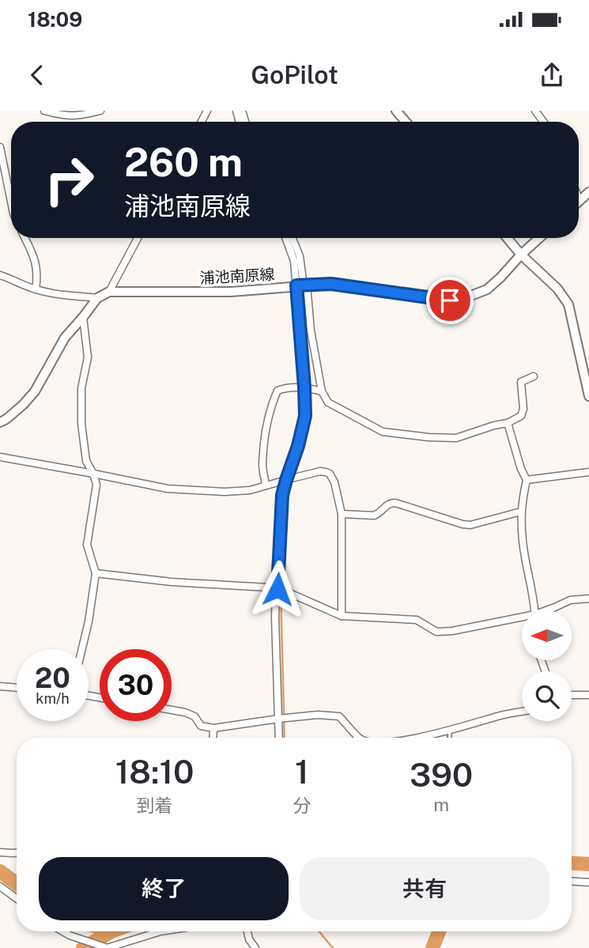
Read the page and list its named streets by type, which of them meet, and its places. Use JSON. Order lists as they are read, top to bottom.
{
  "streets": {
    "main road": ["浦池南原線"]
  },
  "north": "left",
  "page": {
    "status": "18:09",
    "header": "GoPilot",
    "turn": ["260 m", "浦池南原線"],
    "speed": "20 km/h",
    "limit": "30",
    "eta": [
      "18:10",
      "到着",
      "1",
      "分",
      "390",
      "m"
    ],
    "buttons": ["終了", "共有"]
  }
}
